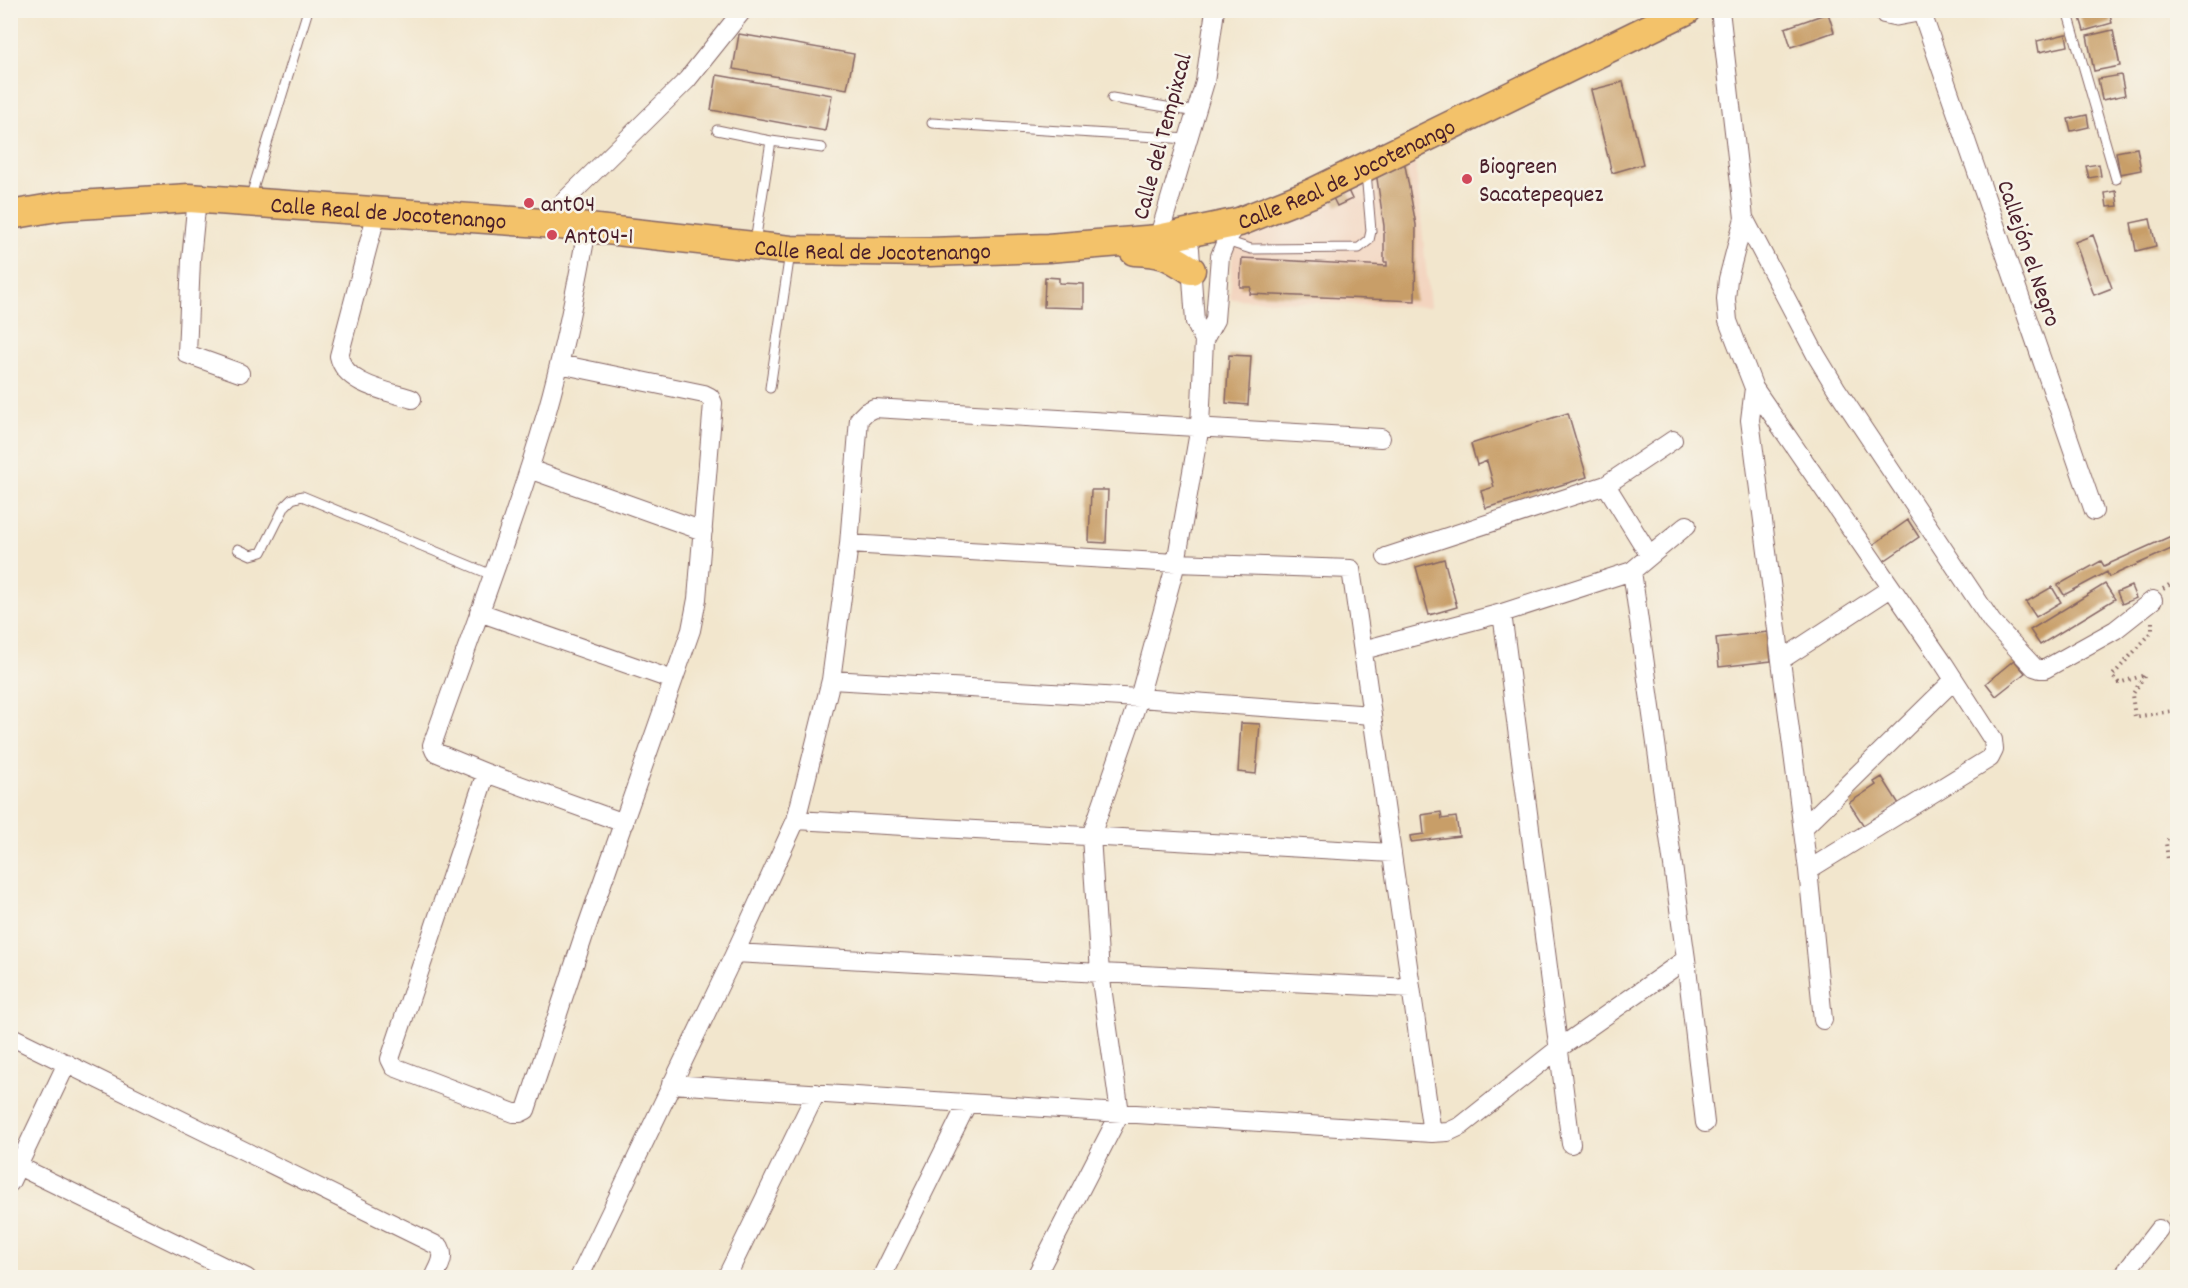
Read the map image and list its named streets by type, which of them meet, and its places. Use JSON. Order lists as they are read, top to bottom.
{
  "streets": {
    "main road": ["Calle Real de Jocotenango"],
    "street": ["Calle del Tempixcal", "Callejón el Negro"]
  },
  "crossings": [
    ["Calle del Tempixcal", "Calle Real de Jocotenango"]
  ],
  "places": ["Biogreen Sacatepequez", "ant04", "Ant04-1"]
}
